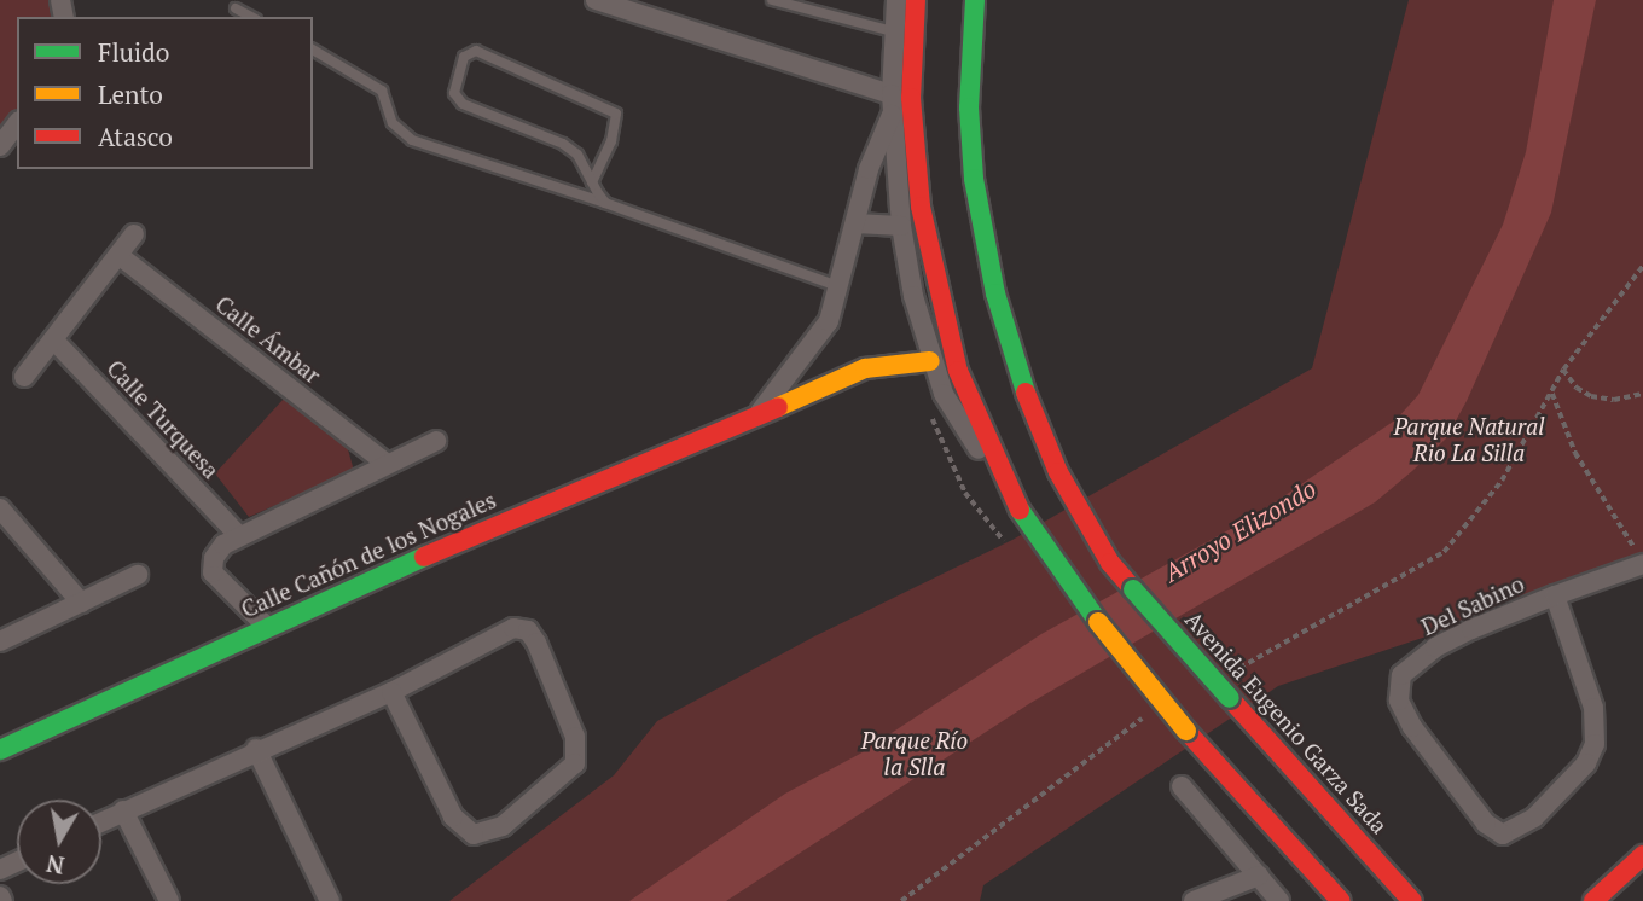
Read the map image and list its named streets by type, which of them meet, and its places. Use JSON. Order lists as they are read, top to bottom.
{
  "streets": {
    "main road": ["Calle Cañón de los Nogales", "Avenida Eugenio Garza Sada"],
    "street": ["Calle Ámbar", "Calle Turquesa", "Del Sabino"]
  },
  "water": ["Arroyo Elizondo"],
  "parks": ["Parque Natural Rio La Silla", "Parque Río la Slla"],
  "legend": ["Fluido", "Lento", "Atasco"],
  "north": "bottom"
}
